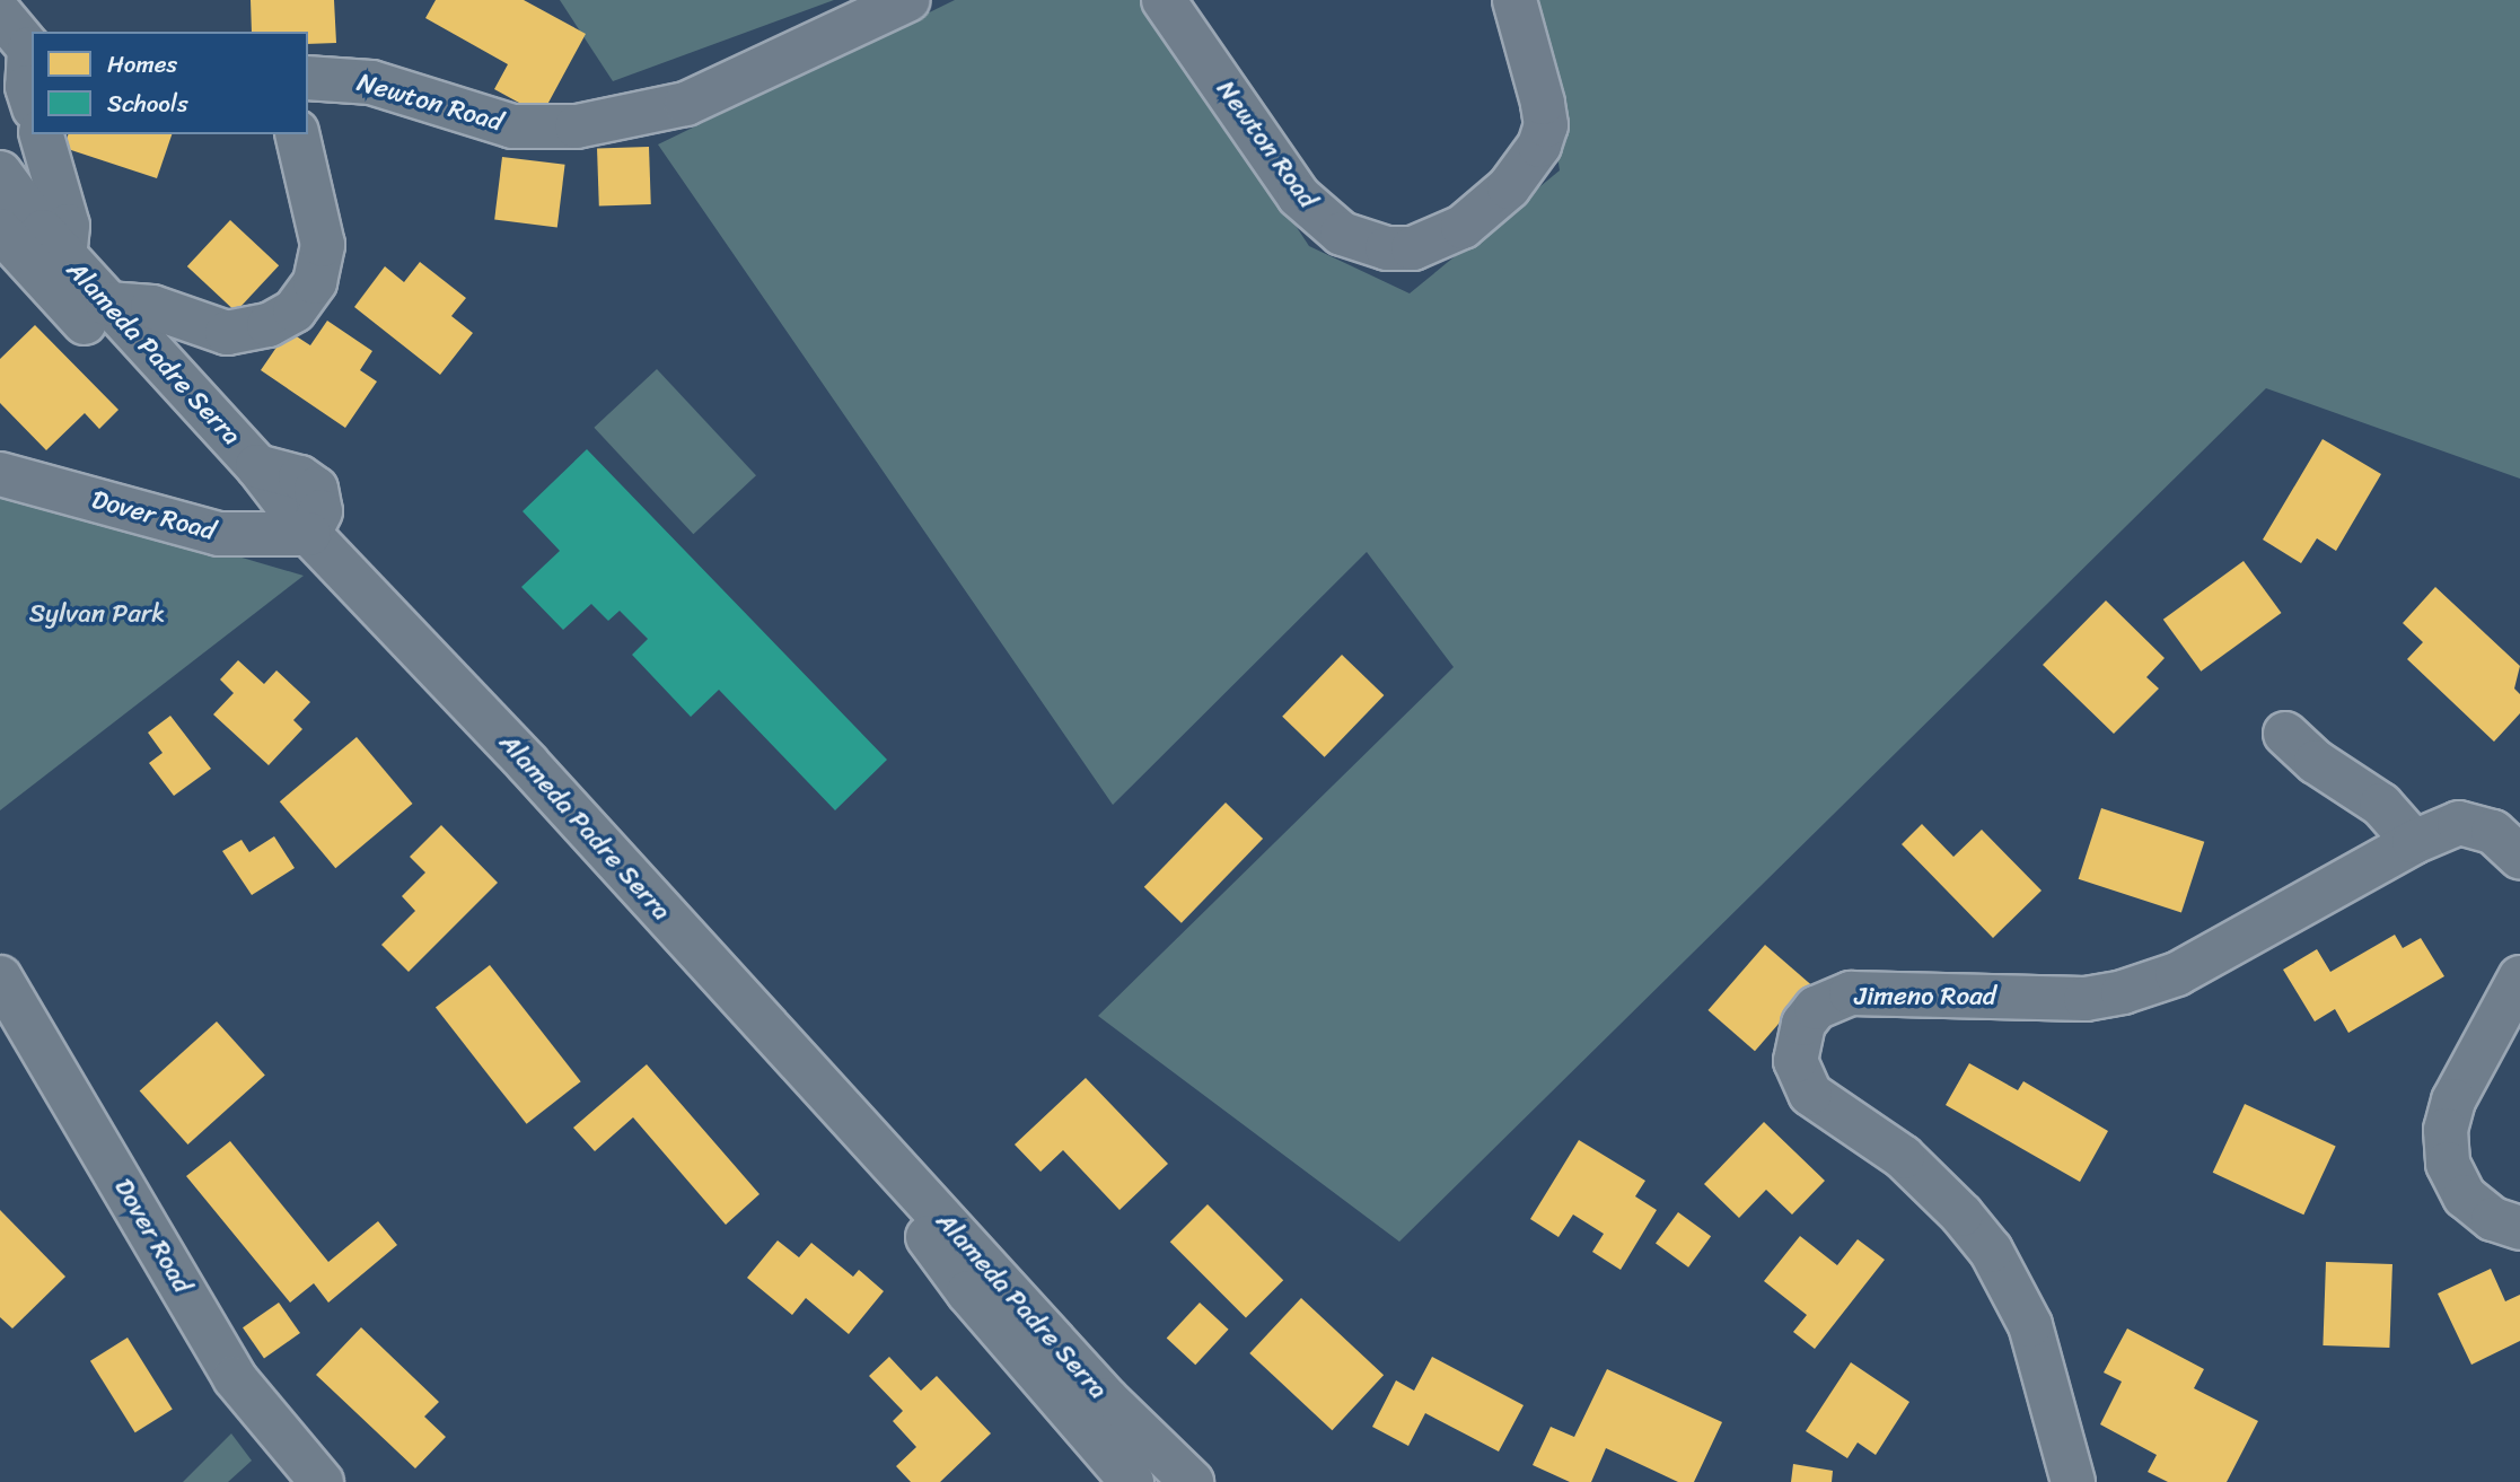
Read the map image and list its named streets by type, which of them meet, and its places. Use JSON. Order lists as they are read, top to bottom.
{
  "streets": {
    "street": [
      "Newton Road",
      "Alameda Padre Serra",
      "Dover Road",
      "Jimeno Road"
    ]
  },
  "crossings": [
    ["Alameda Padre Serra", "Dover Road"]
  ],
  "parks": ["Sylvan Park"],
  "legend": ["Homes", "Schools"]
}
